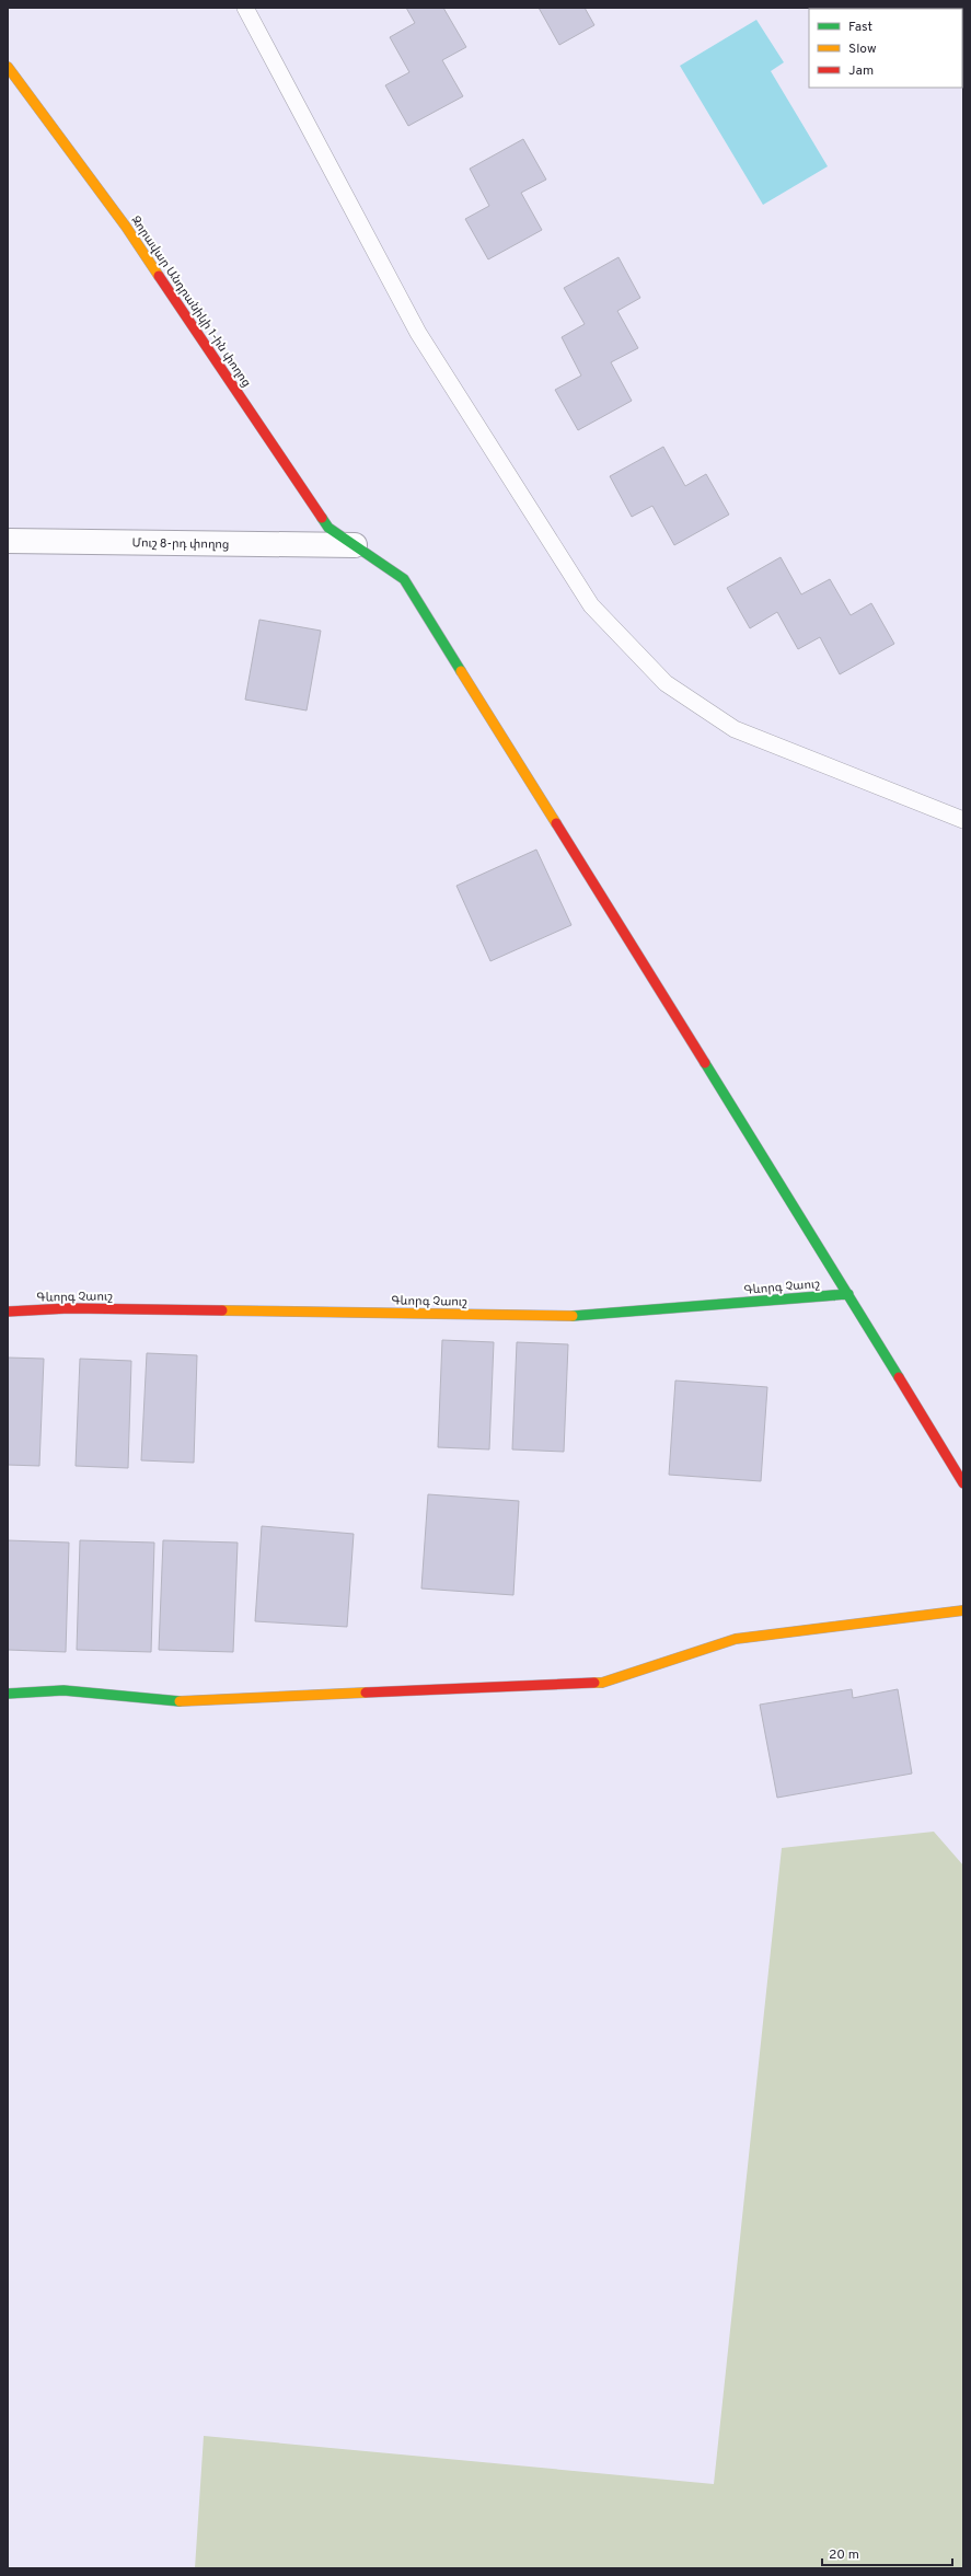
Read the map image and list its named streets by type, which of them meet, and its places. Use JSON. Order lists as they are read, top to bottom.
{
  "streets": {
    "street": ["Զորավար Անդրանիկի 1-ին փողոց", "Մուշ 8-րդ փողոց", "Գևորգ Չաուշ"]
  },
  "crossings": [
    ["Զորավար Անդրանիկի 1-ին փողոց", "Մուշ 8-րդ փողոց"],
    ["Զորավար Անդրանիկի 1-ին փողոց", "Գևորգ Չաուշ"]
  ],
  "legend": ["Fast", "Slow", "Jam"],
  "scale_bar": "20 m"
}
